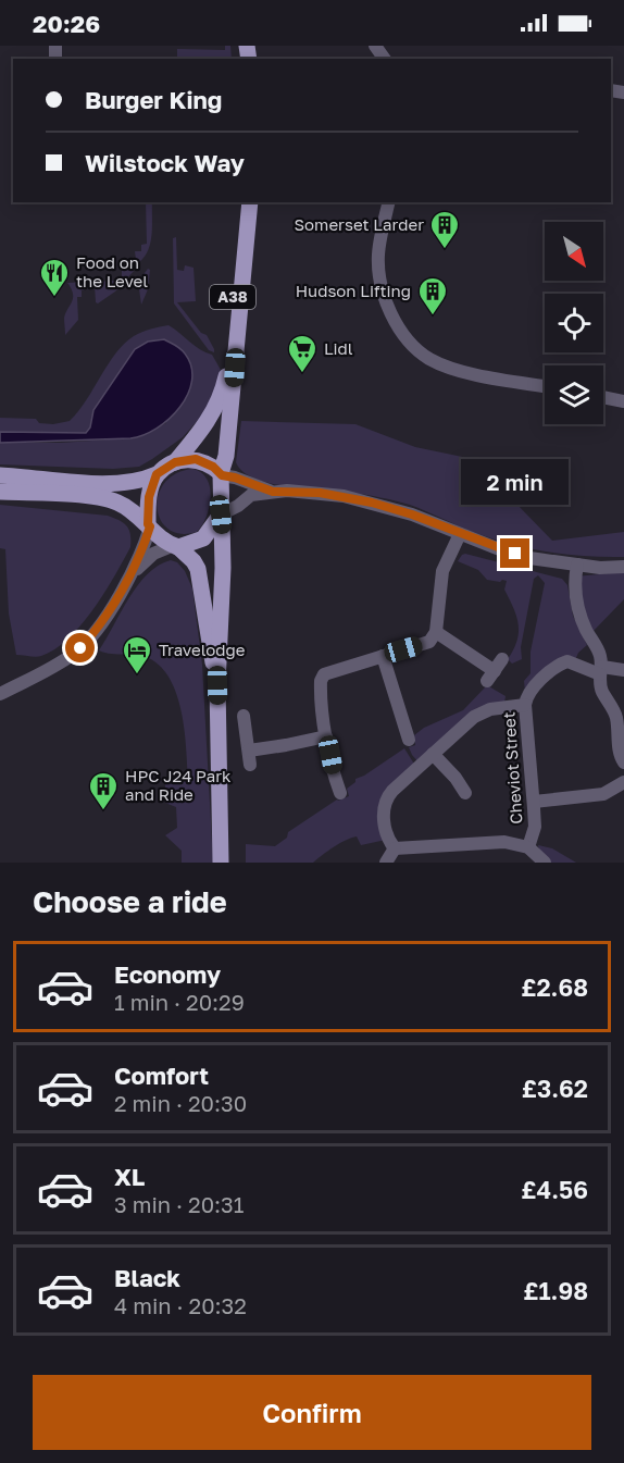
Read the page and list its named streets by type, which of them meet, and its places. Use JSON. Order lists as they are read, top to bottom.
{
  "streets": {
    "main road": ["A38"],
    "street": ["Cheviot Street"]
  },
  "places": {
    "building": ["Somerset Larder", "Hudson Lifting", "HPC J24 Park and Ride"],
    "restaurant": ["Food on the Level"],
    "supermarket": ["Lidl"],
    "hotel": ["Travelodge"]
  },
  "north": "bottom right",
  "page": {
    "status": "20:26",
    "banner": ["Burger King", "Wilstock Way"],
    "bubble": "2 min",
    "heading": "Choose a ride",
    "list": [
      {
        "name": "Economy",
        "note": "1 min · 20:29",
        "value": "£2.68"
      },
      {
        "name": "Comfort",
        "note": "2 min · 20:30",
        "value": "£3.62"
      },
      {
        "name": "XL",
        "note": "3 min · 20:31",
        "value": "£4.56"
      },
      {
        "name": "Black",
        "note": "4 min · 20:32",
        "value": "£1.98"
      }
    ],
    "buttons": "Confirm"
  }
}
